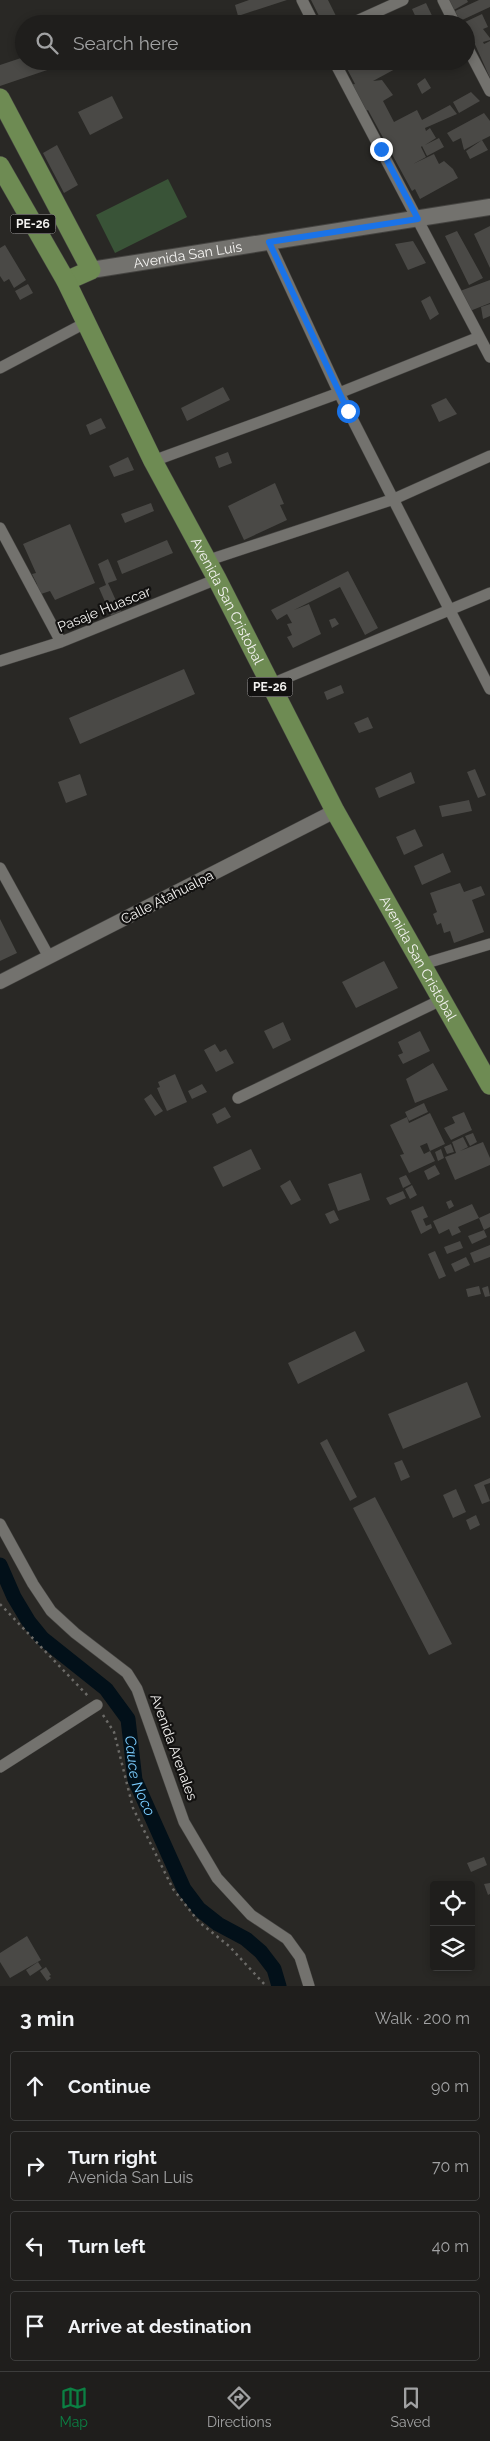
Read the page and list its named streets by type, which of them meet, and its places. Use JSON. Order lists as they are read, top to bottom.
{
  "streets": {
    "highway": ["PE-26", "Avenida San Luis", "Avenida San Cristobal"],
    "street": ["Pasaje Huascar", "Calle Atahualpa", "Avenida Arenales"]
  },
  "crossings": [
    ["Avenida San Luis", "Avenida San Cristobal"],
    ["Avenida San Cristobal", "Pasaje Huascar"],
    ["Avenida San Cristobal", "Calle Atahualpa"]
  ],
  "water": ["Cauce Noco"],
  "page": {
    "search": "Search here",
    "heading": ["3 min", "Walk · 200 m"],
    "list": [
      ["Continue", "90 m"],
      ["Turn right", "Avenida San Luis", "70 m"],
      ["Turn left", "40 m"],
      "Arrive at destination"
    ],
    "nav": ["Map", "Directions", "Saved"]
  }
}
